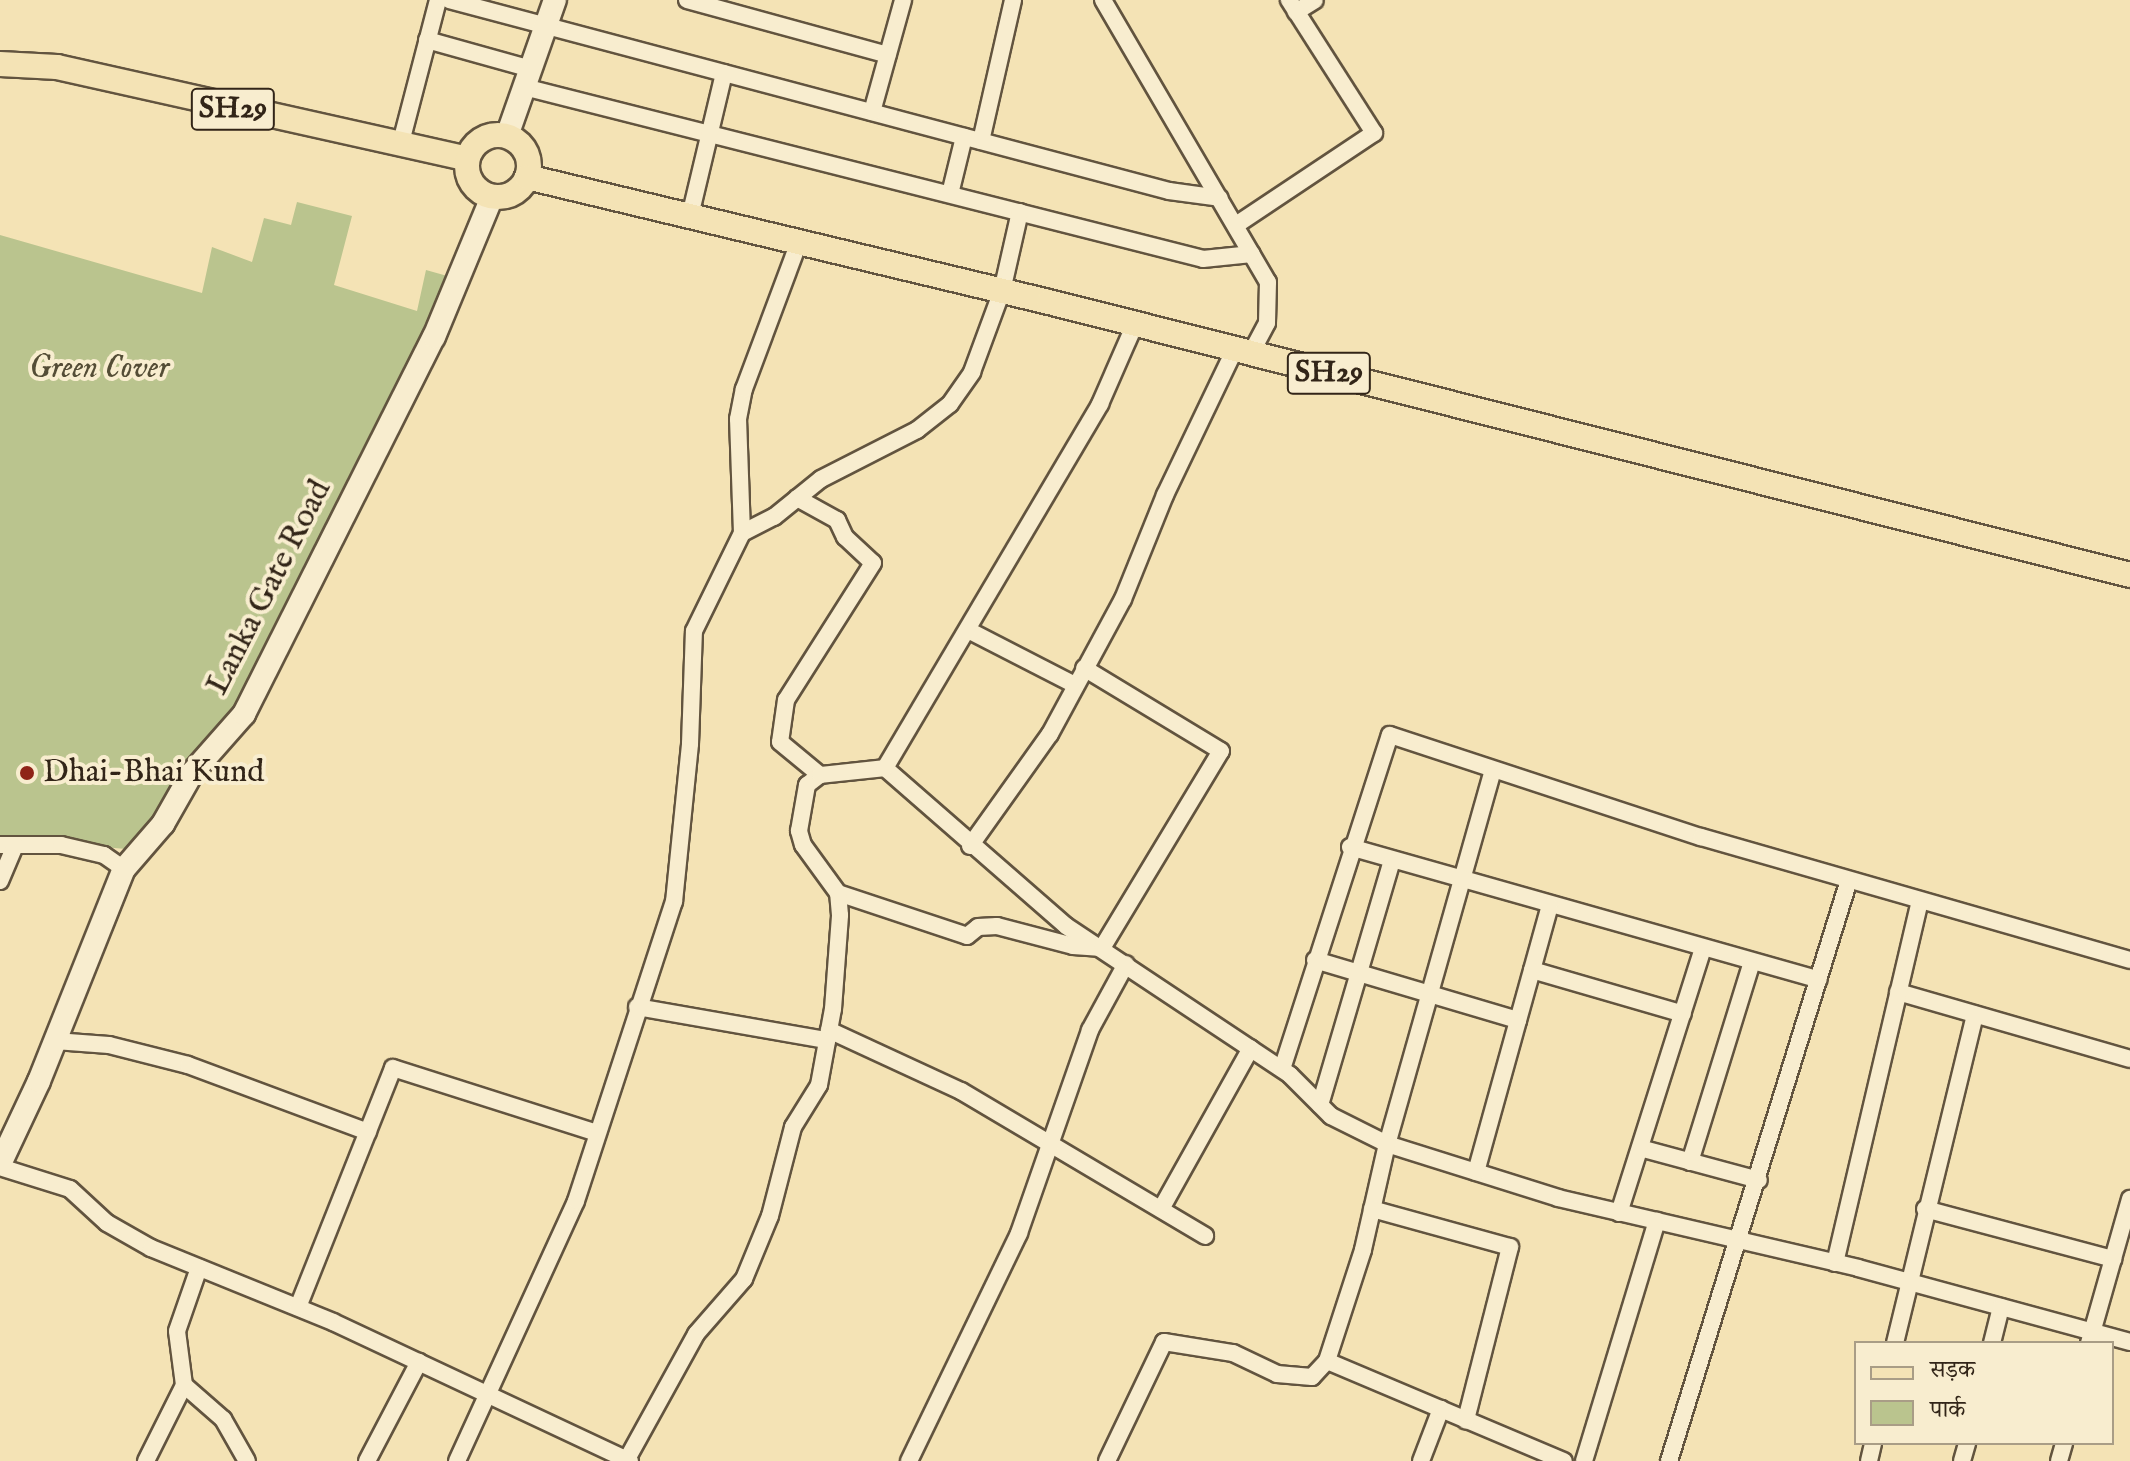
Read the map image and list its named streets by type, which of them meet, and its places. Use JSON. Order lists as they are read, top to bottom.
{
  "streets": {
    "main road": ["SH29"],
    "street": ["Lanka Gate Road"]
  },
  "crossings": [
    ["SH29", "Lanka Gate Road"]
  ],
  "parks": ["Green Cover"],
  "places": ["Dhai-Bhai Kund"],
  "legend": ["सड़क", "पार्क"]
}
